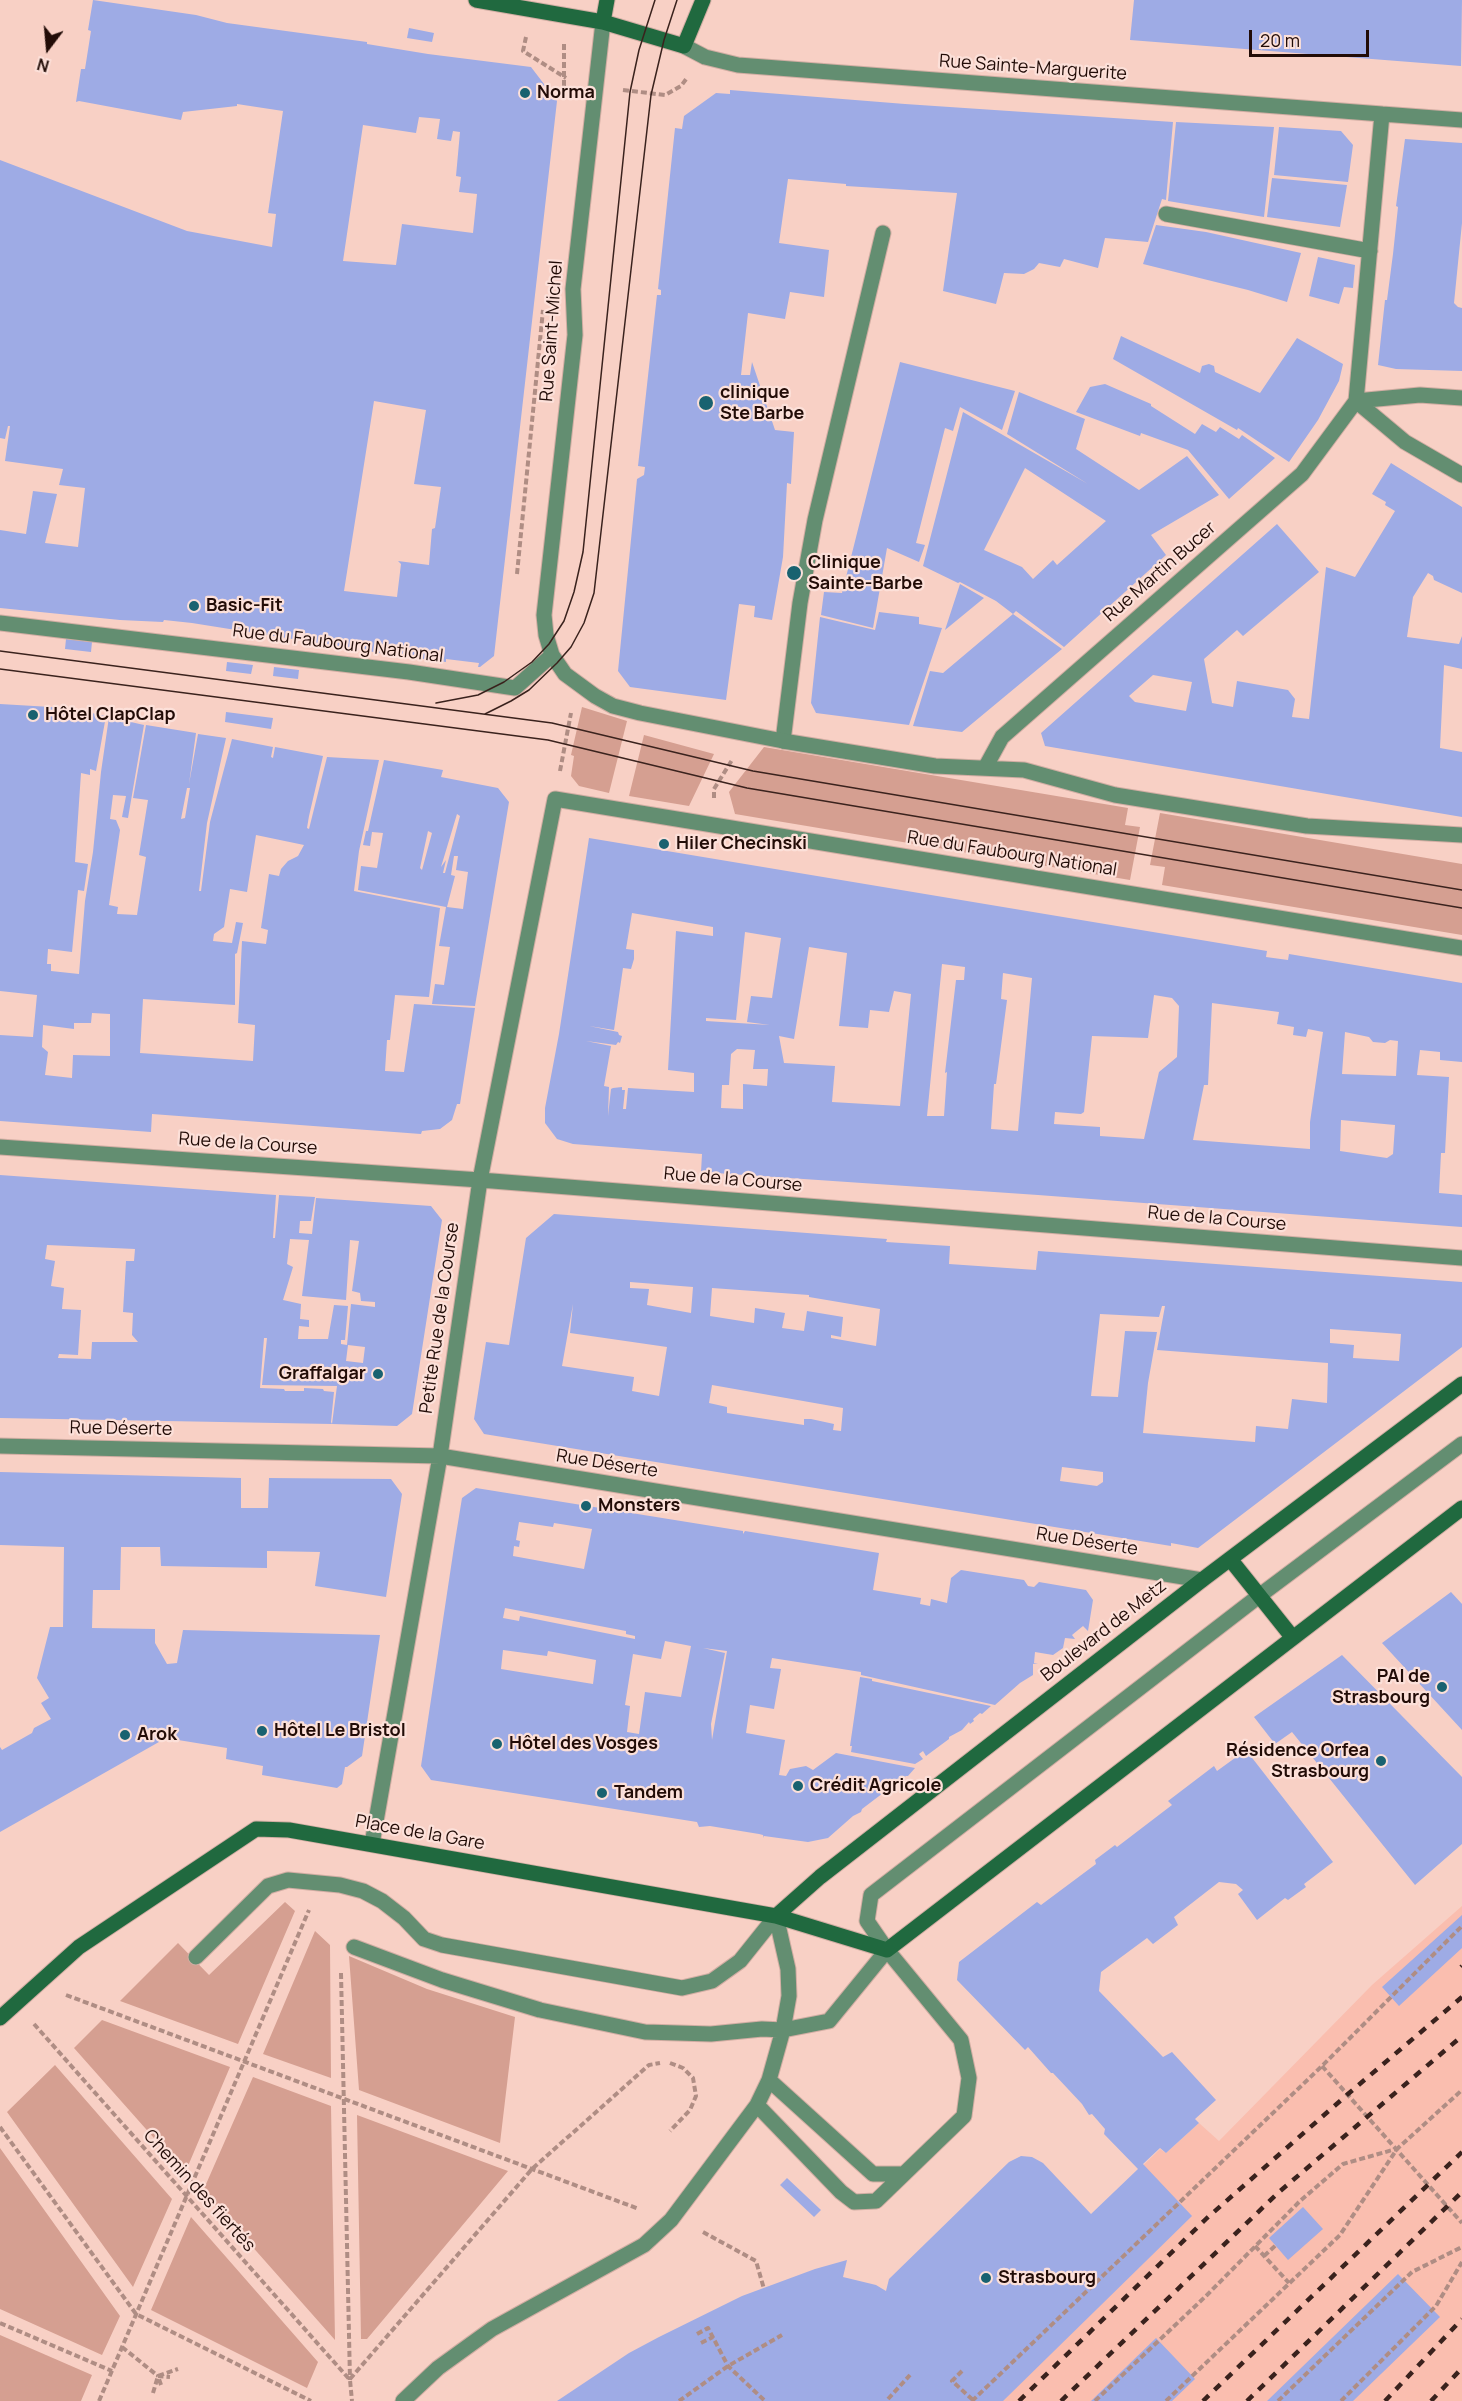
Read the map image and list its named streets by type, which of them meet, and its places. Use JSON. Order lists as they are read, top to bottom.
{
  "streets": {
    "main road": ["Boulevard de Metz", "Place de la Gare"],
    "street": [
      "Rue Sainte-Marguerite",
      "Rue Saint-Michel",
      "Rue Martin Bucer",
      "Rue du Faubourg National",
      "Rue de la Course",
      "Petite Rue de la Course",
      "Rue Déserte"
    ],
    "path": ["Chemin des fiertés"]
  },
  "crossings": [
    ["Rue Saint-Michel", "Rue du Faubourg National"],
    ["Rue du Faubourg National", "Petite Rue de la Course"],
    ["Rue de la Course", "Petite Rue de la Course"],
    ["Petite Rue de la Course", "Rue Déserte"],
    ["Petite Rue de la Course", "Place de la Gare"],
    ["Rue Déserte", "Boulevard de Metz"],
    ["Boulevard de Metz", "Place de la Gare"],
    ["Place de la Gare", "Chemin des fiertés"]
  ],
  "places": [
    "Norma",
    "clinique Ste Barbe",
    "Clinique Sainte-Barbe",
    "Basic-Fit",
    "Hôtel ClapClap",
    "Hiler Checinski",
    "Graffalgar",
    "Monsters",
    "PAI de Strasbourg",
    "Hôtel Le Bristol",
    "Arok",
    "Hôtel des Vosges",
    "Résidence Orfea Strasbourg",
    "Crédit Agricole",
    "Tandem",
    "Strasbourg"
  ],
  "scale_bar": "20 m",
  "north": "bottom"
}
